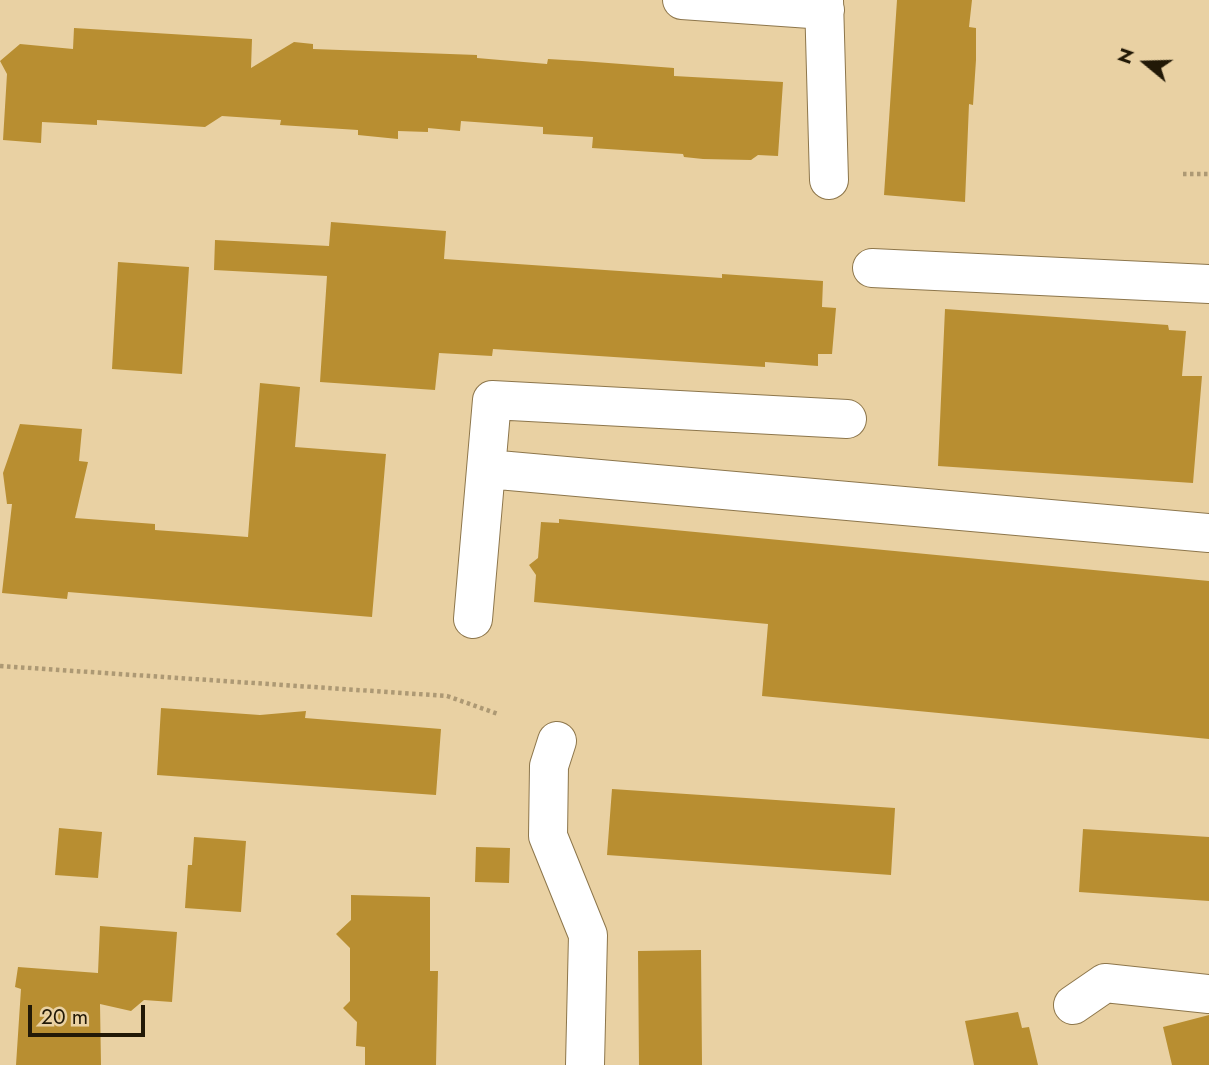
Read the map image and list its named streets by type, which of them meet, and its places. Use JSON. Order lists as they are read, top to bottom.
{
  "scale_bar": "20 m",
  "north": "left"
}
